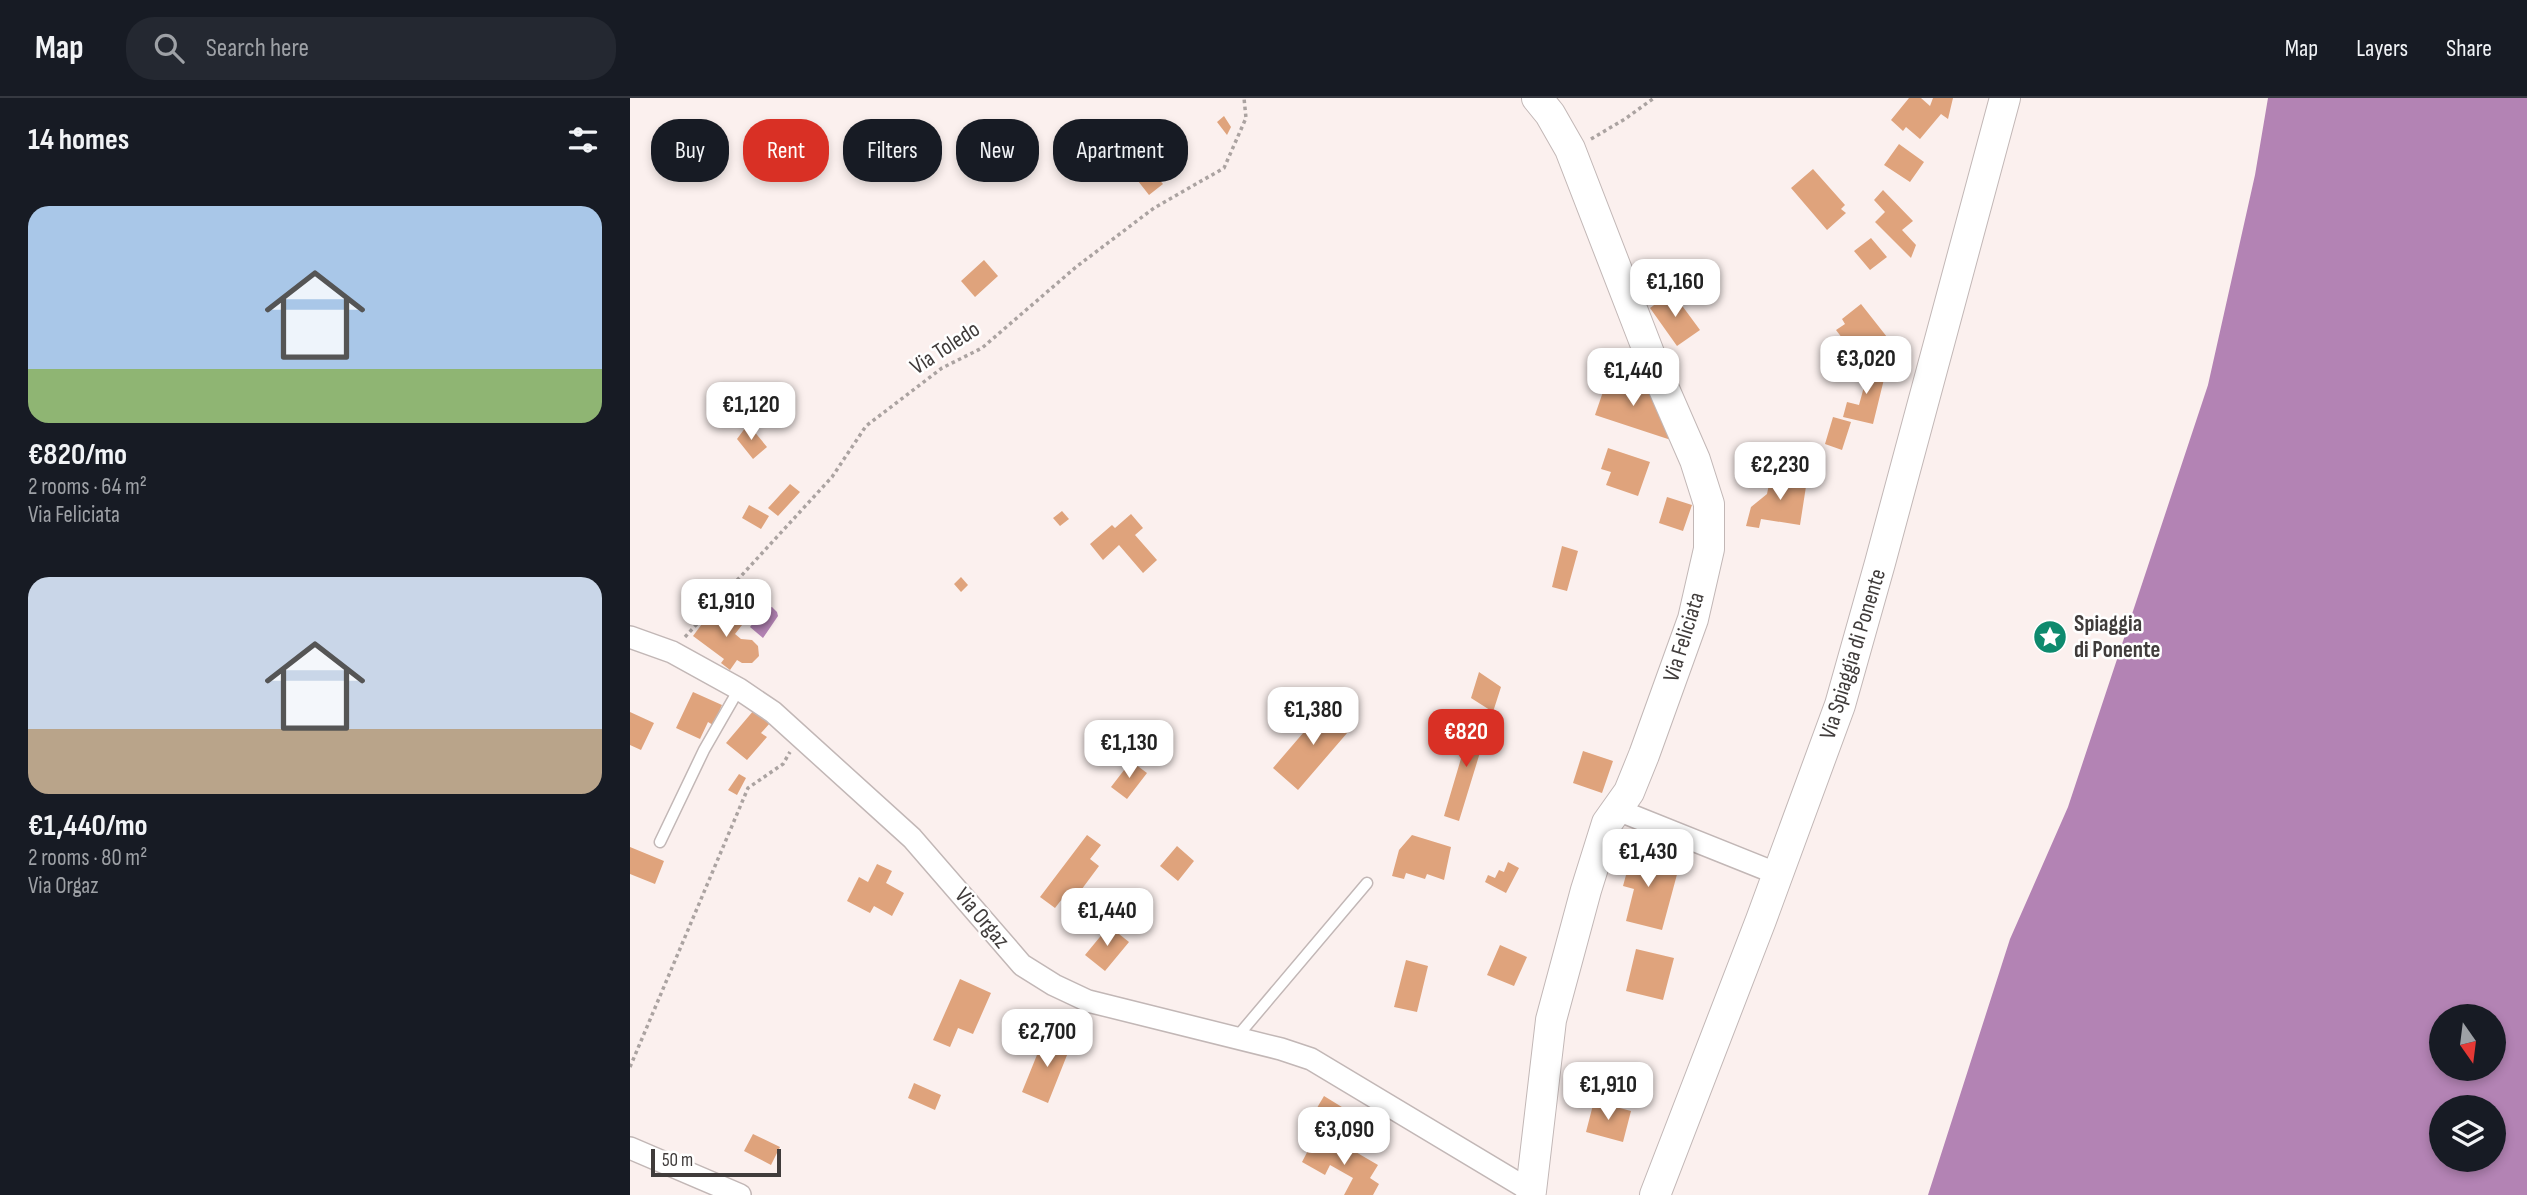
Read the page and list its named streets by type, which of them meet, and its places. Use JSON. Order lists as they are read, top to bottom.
{
  "streets": {
    "street": ["Via Feliciata", "Via Spiaggia di Ponente", "Via Orgaz"],
    "path": ["Via Toledo"]
  },
  "crossings": [
    ["Via Toledo", "Via Orgaz"],
    ["Via Feliciata", "Via Orgaz"]
  ],
  "places": {
    "place": ["Spiaggia di Ponente"]
  },
  "scale_bar": "50 m",
  "north": "bottom",
  "page": {
    "header": "Map",
    "search": "Search here",
    "nav": ["Map", "Layers", "Share"],
    "heading": "14 homes",
    "chip": [
      "Buy",
      "Rent",
      "Filters",
      "New",
      "Apartment"
    ],
    "list": [
      {
        "name": "€820/mo",
        "note": "2 rooms · 64 m² · Via Feliciata"
      },
      {
        "name": "€1,440/mo",
        "note": "2 rooms · 80 m² · Via Orgaz"
      }
    ],
    "price": [
      "€1,160",
      "€3,020",
      "€1,440",
      "€1,120",
      "€2,230",
      "€1,910",
      "€1,380",
      "€820",
      "€1,130",
      "€1,430",
      "€1,440",
      "€2,700",
      "€1,910",
      "€3,090"
    ],
    "scale": "50 m"
  }
}
